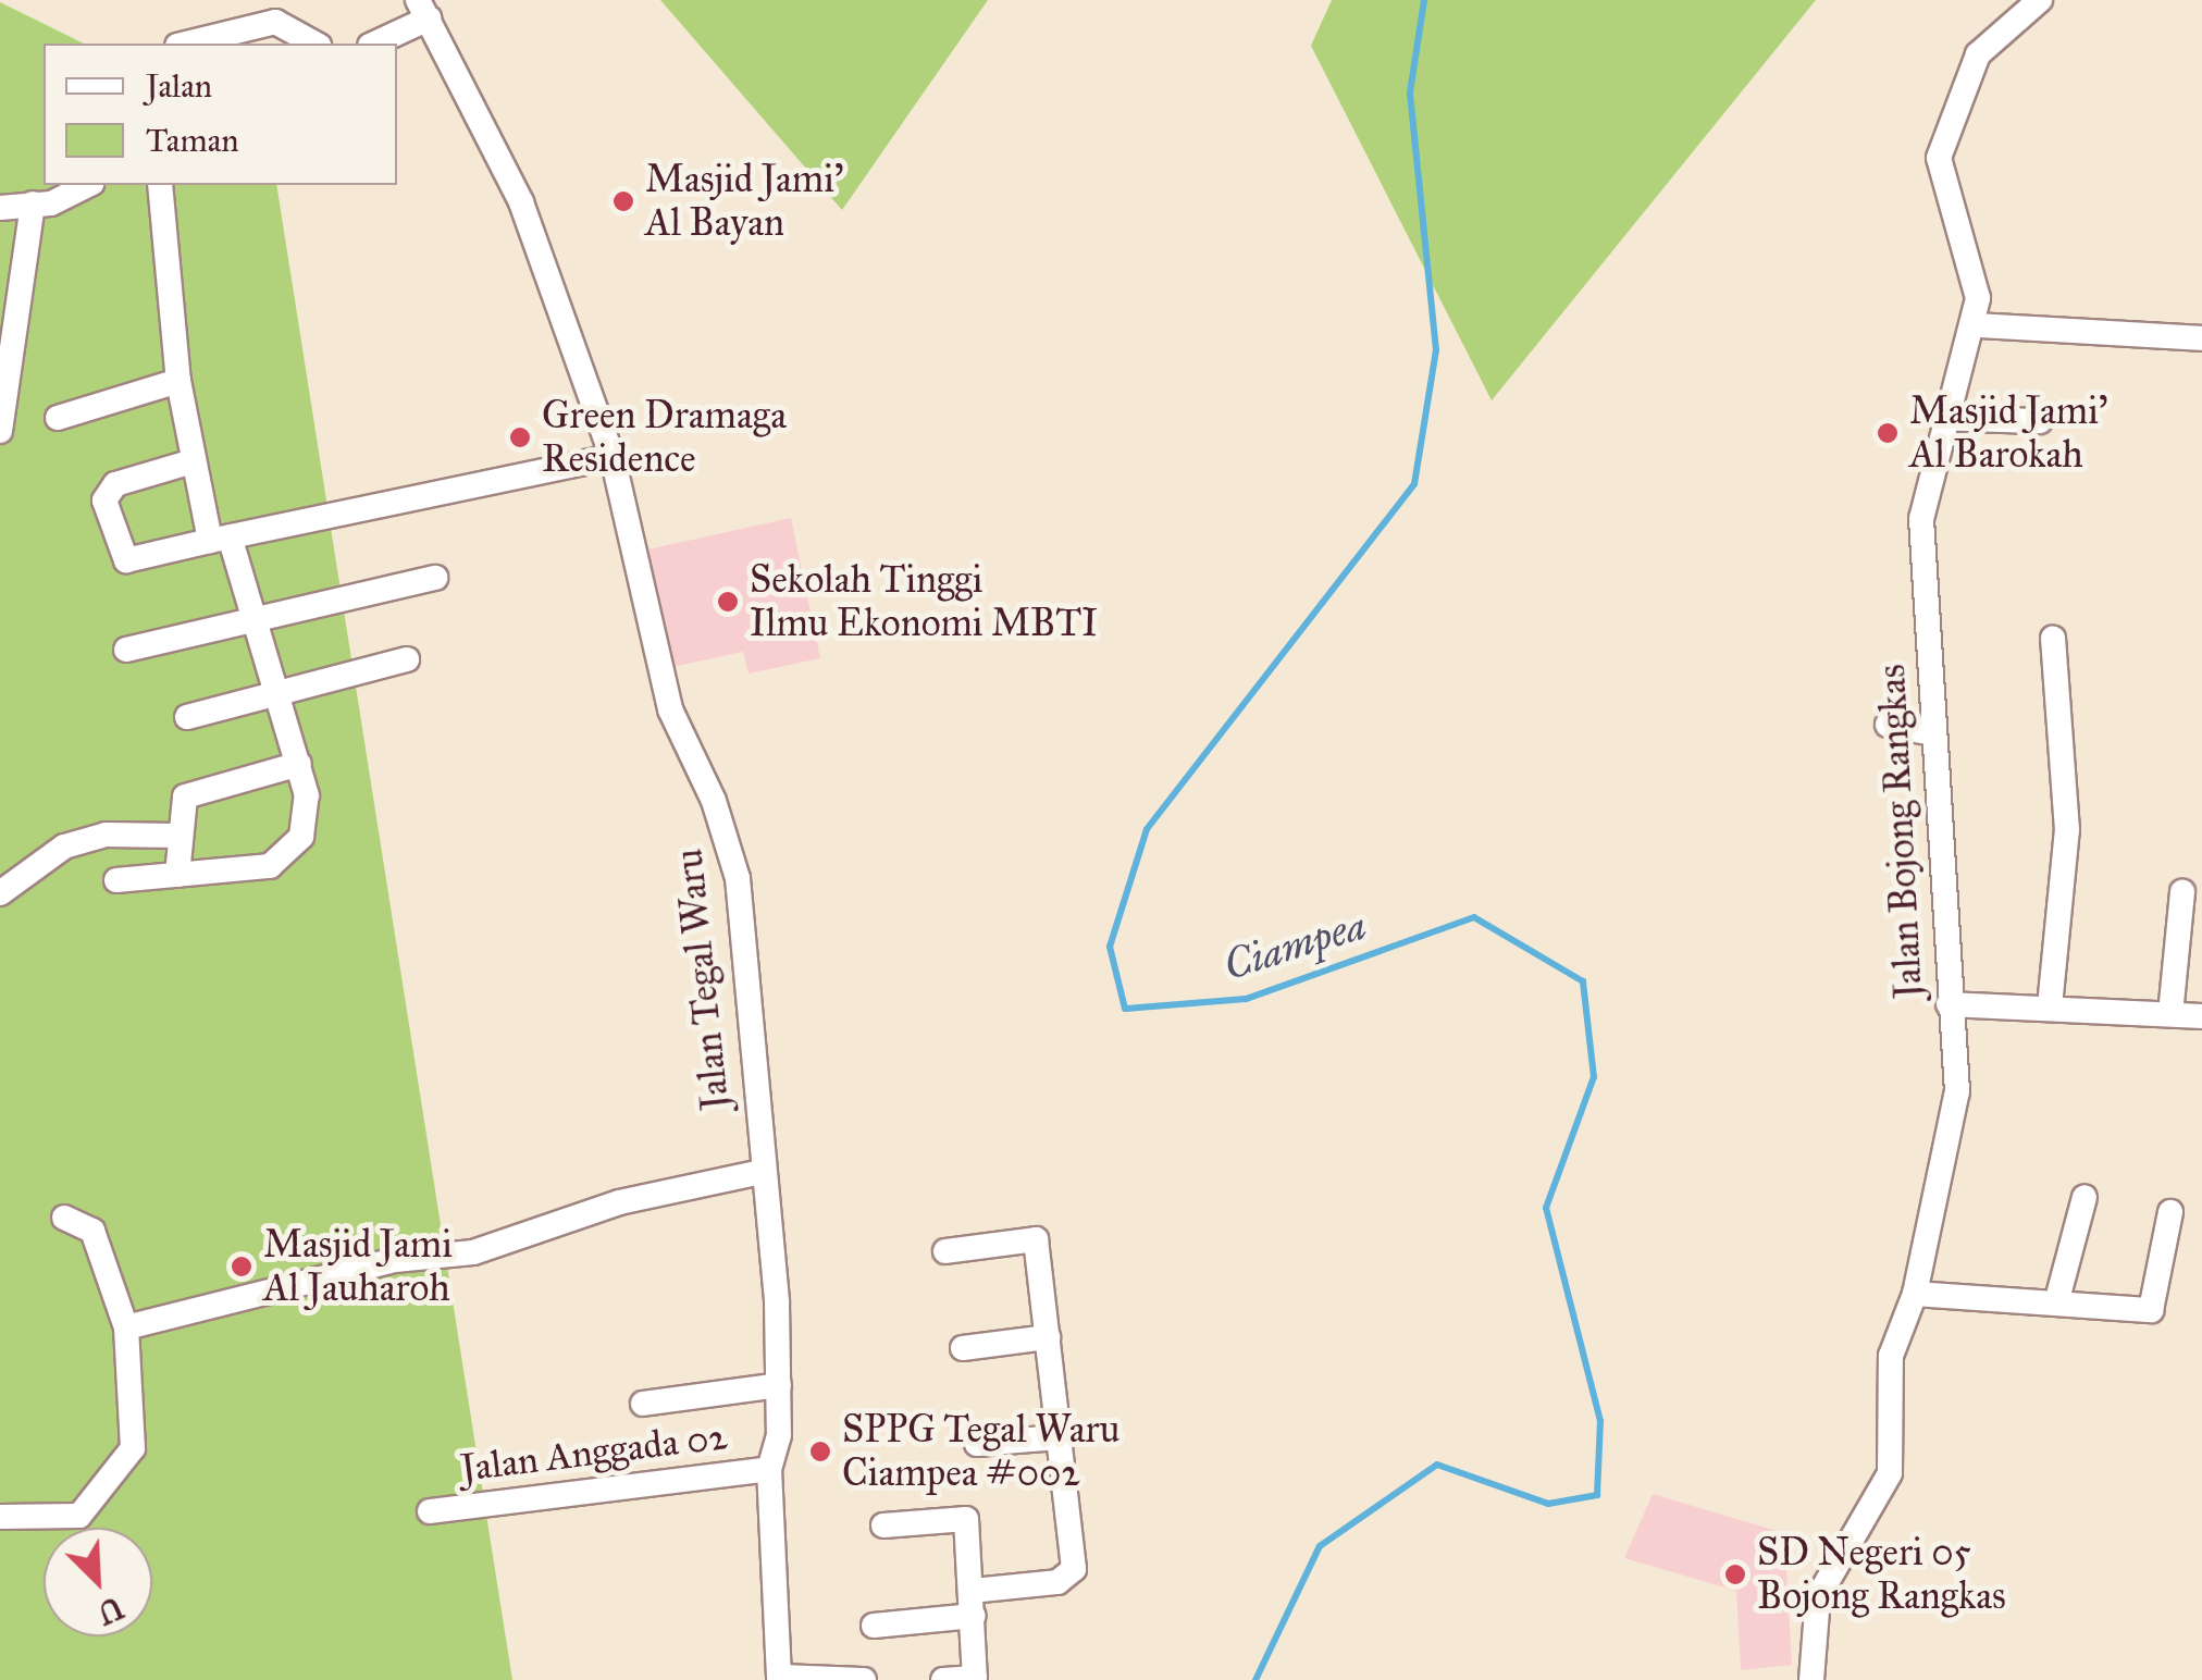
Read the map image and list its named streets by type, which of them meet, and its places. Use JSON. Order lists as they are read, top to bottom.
{
  "streets": {
    "street": ["Jalan Bojong Rangkas", "Jalan Tegal Waru", "Jalan Anggada 02"]
  },
  "crossings": [
    ["Jalan Tegal Waru", "Jalan Anggada 02"]
  ],
  "water": ["Ciampea"],
  "places": [
    "Masjid Jami' Al Bayan",
    "Masjid Jami' Al Barokah",
    "Green Dramaga Residence",
    "Sekolah Tinggi Ilmu Ekonomi MBTI",
    "Masjid Jami Al Jauharoh",
    "SPPG Tegal Waru Ciampea #002",
    "SD Negeri 05 Bojong Rangkas"
  ],
  "legend": ["Jalan", "Taman"],
  "north": "bottom right"
}
